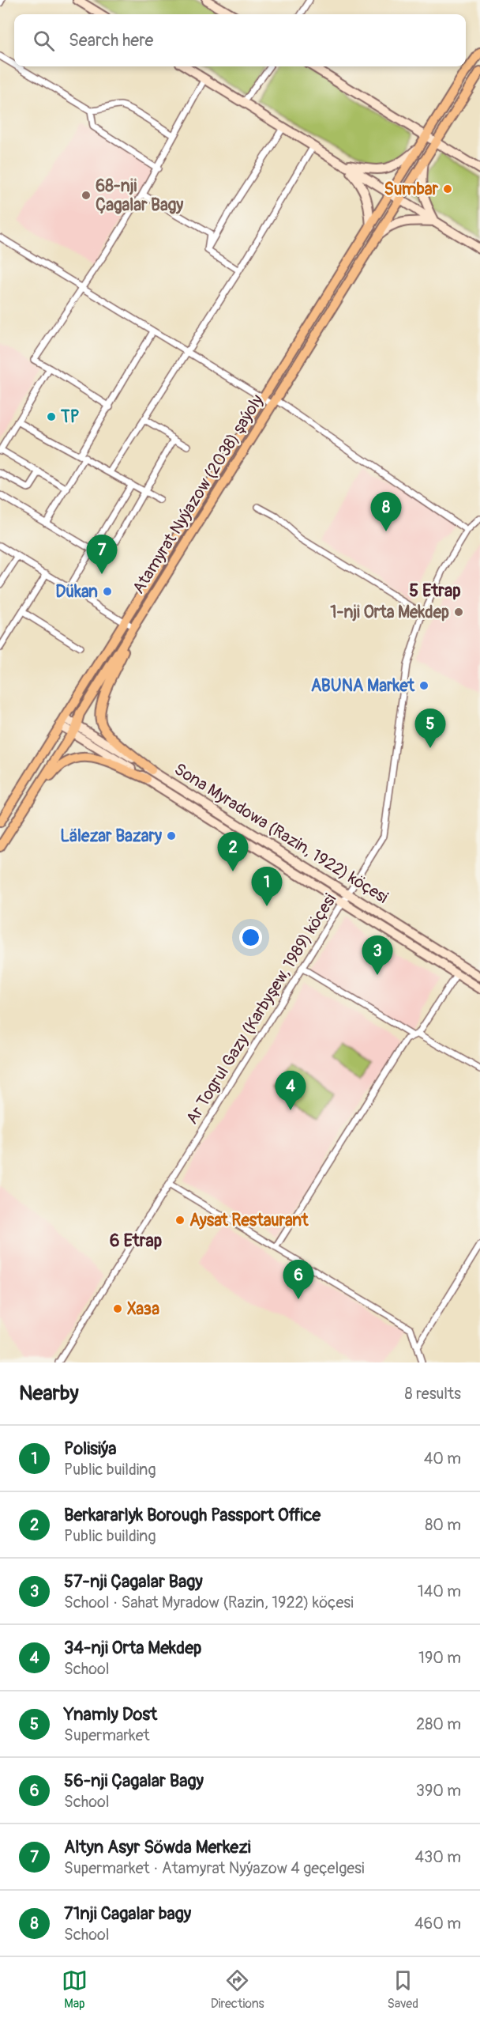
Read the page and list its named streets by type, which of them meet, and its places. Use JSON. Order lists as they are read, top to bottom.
{
  "streets": {
    "main road": ["Atamyrat Nyýazow (2038) şaýoly", "Sona Myradowa (Razin, 1922) köçesi"],
    "street": ["Ar Togrul Gazy (Karbyşew, 1989) köçesi"]
  },
  "crossings": [
    ["Atamyrat Nyýazow (2038) şaýoly", "Sona Myradowa (Razin, 1922) köçesi"],
    ["Sona Myradowa (Razin, 1922) köçesi", "Ar Togrul Gazy (Karbyşew, 1989) köçesi"]
  ],
  "districts": ["5 Etrap", "6 Etrap"],
  "places": [
    "Sumbar",
    "68-nji Çagalar Bagy",
    "TP",
    "Dükan",
    "1-nji Orta Mekdep",
    "ABUNA Market",
    "Lälezar Bazary",
    "Aysat Restaurant",
    "Хаза"
  ],
  "page": {
    "search": "Search here",
    "pins": [
      "8",
      "7",
      "5",
      "2",
      "1",
      "3",
      "4",
      "6"
    ],
    "heading": ["Nearby", "8 results"],
    "list": [
      {
        "mark": "1",
        "name": "Polisiýa",
        "note": "Public building",
        "value": "40 m"
      },
      {
        "mark": "2",
        "name": "Berkararlyk Borough Passport Office",
        "note": "Public building",
        "value": "80 m"
      },
      {
        "mark": "3",
        "name": "57-nji Çagalar Bagy",
        "note": "School · Sahat Myradow (Razin, 1922) köçesi",
        "value": "140 m"
      },
      {
        "mark": "4",
        "name": "34-nji Orta Mekdep",
        "note": "School",
        "value": "190 m"
      },
      {
        "mark": "5",
        "name": "Ynamly Dost",
        "note": "Supermarket",
        "value": "280 m"
      },
      {
        "mark": "6",
        "name": "56-nji Çagalar Bagy",
        "note": "School",
        "value": "390 m"
      },
      {
        "mark": "7",
        "name": "Altyn Asyr Söwda Merkezi",
        "note": "Supermarket · Atamyrat Nyýazow 4 geçelgesi",
        "value": "430 m"
      },
      {
        "mark": "8",
        "name": "71nji Cagalar bagy",
        "note": "School",
        "value": "460 m"
      }
    ],
    "nav": ["Map", "Directions", "Saved"]
  }
}
